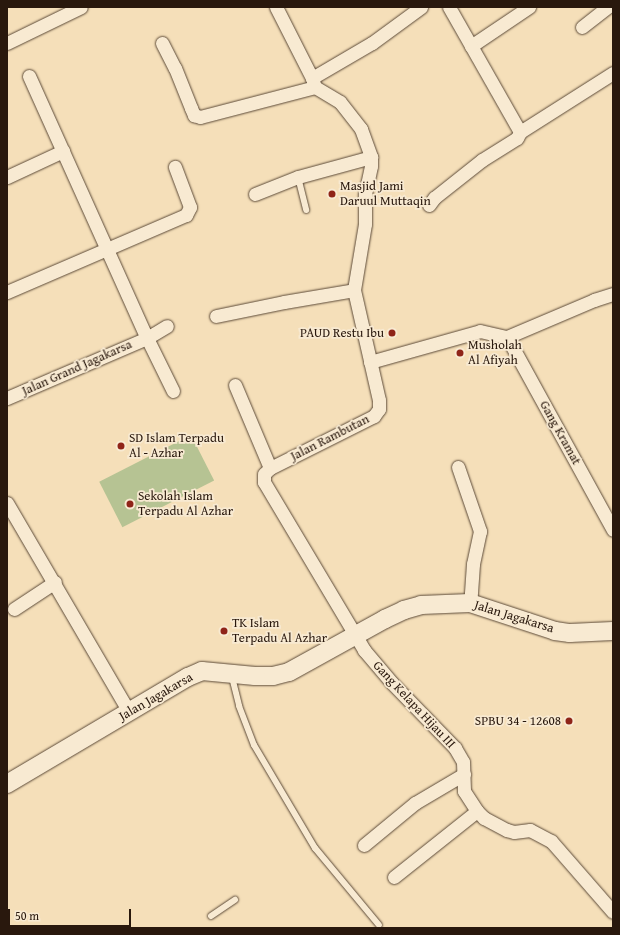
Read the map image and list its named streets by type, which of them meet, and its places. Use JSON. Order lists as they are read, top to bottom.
{
  "streets": {
    "main road": ["Jalan Jagakarsa"],
    "street": [
      "Jalan Grand Jagakarsa",
      "Gang Kramat",
      "Jalan Rambutan",
      "Gang Kelapa Hijau III"
    ]
  },
  "crossings": [
    ["Jalan Jagakarsa", "Gang Kelapa Hijau III"]
  ],
  "places": [
    "Masjid Jami Daruul Muttaqin",
    "PAUD Restu Ibu",
    "Musholah Al Afiyah",
    "SD Islam Terpadu Al - Azhar",
    "Sekolah Islam Terpadu Al Azhar",
    "TK Islam Terpadu Al Azhar",
    "SPBU 34 - 12608"
  ],
  "scale_bar": "50 m"
}
